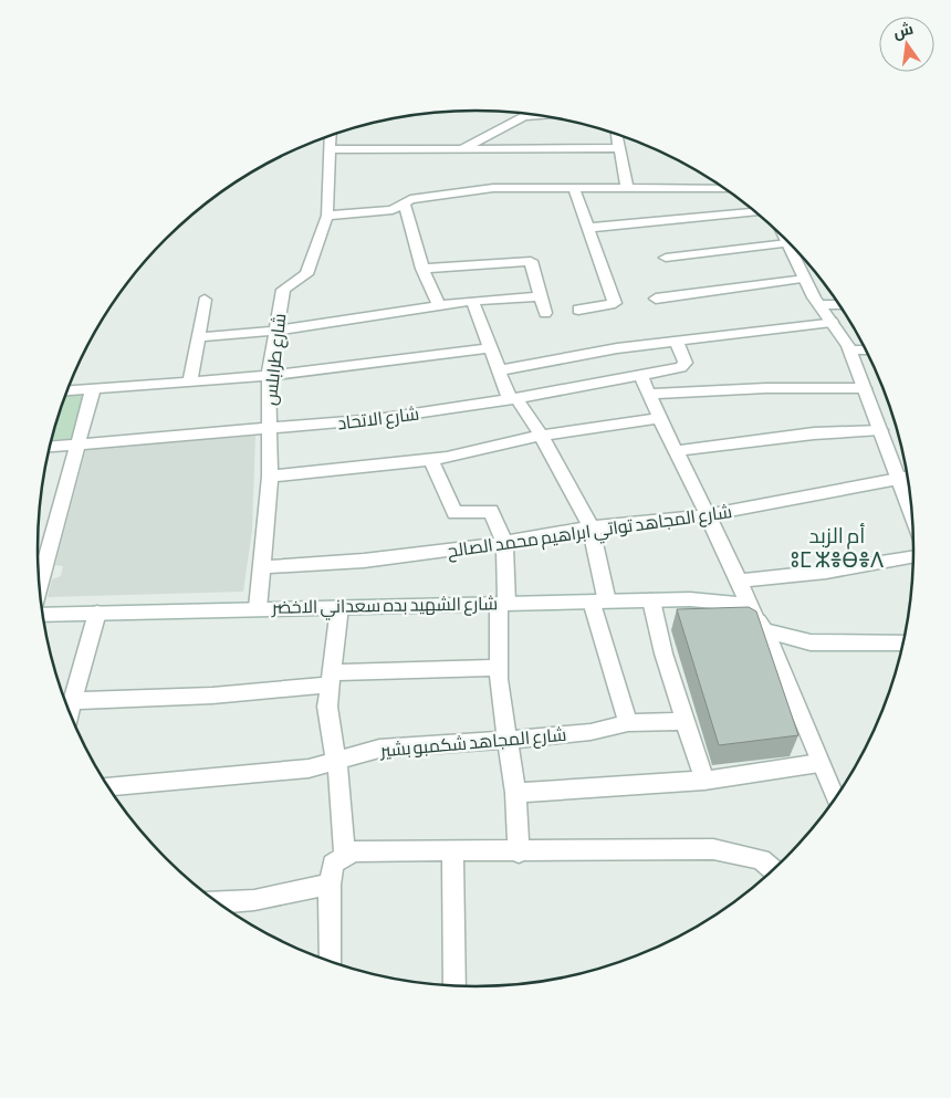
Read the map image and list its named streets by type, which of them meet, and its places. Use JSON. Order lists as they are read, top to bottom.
{
  "streets": {
    "street": [
      "شارع طرابلس",
      "شارع الاتحاد",
      "شارع المجاهد تواتي ابراهيم محمد الصالح",
      "شارع الشهيد بده سعداني الاخضر",
      "شارع المجاهد شكمبو بشير"
    ]
  },
  "crossings": [
    ["شارع طرابلس", "شارع الاتحاد"],
    ["شارع طرابلس", "شارع المجاهد تواتي ابراهيم محمد الصالح"],
    ["شارع طرابلس", "شارع الشهيد بده سعداني الاخضر"]
  ],
  "districts": ["أم الزبد ⵓⵎ ⵣⴻⴱⴻⴷ"],
  "north": "top"
}
